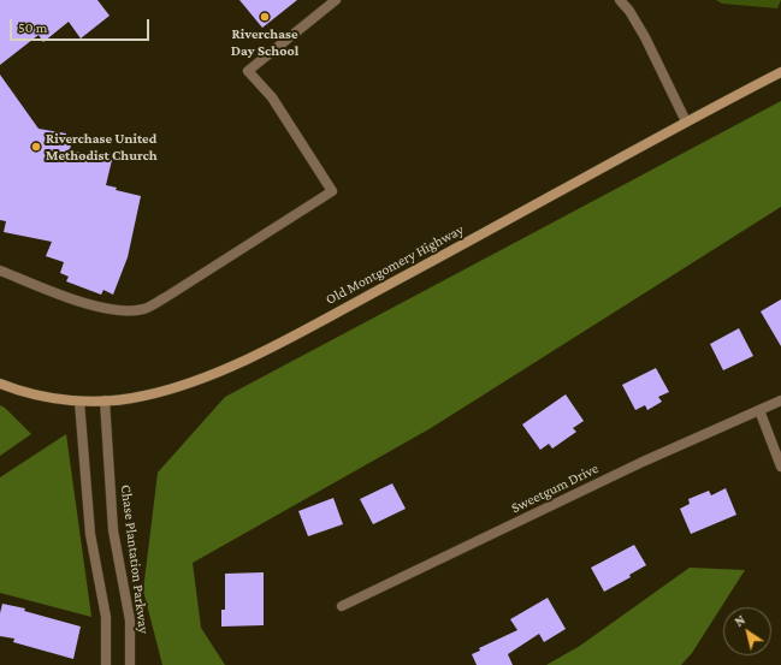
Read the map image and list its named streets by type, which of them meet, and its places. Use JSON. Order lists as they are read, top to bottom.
{
  "streets": {
    "street": ["Old Montgomery Highway", "Sweetgum Drive", "Chase Plantation Parkway"]
  },
  "crossings": [
    ["Old Montgomery Highway", "Chase Plantation Parkway"]
  ],
  "places": ["Riverchase Day School", "Riverchase United Methodist Church"],
  "scale_bar": "50 m",
  "north": "top left"
}
